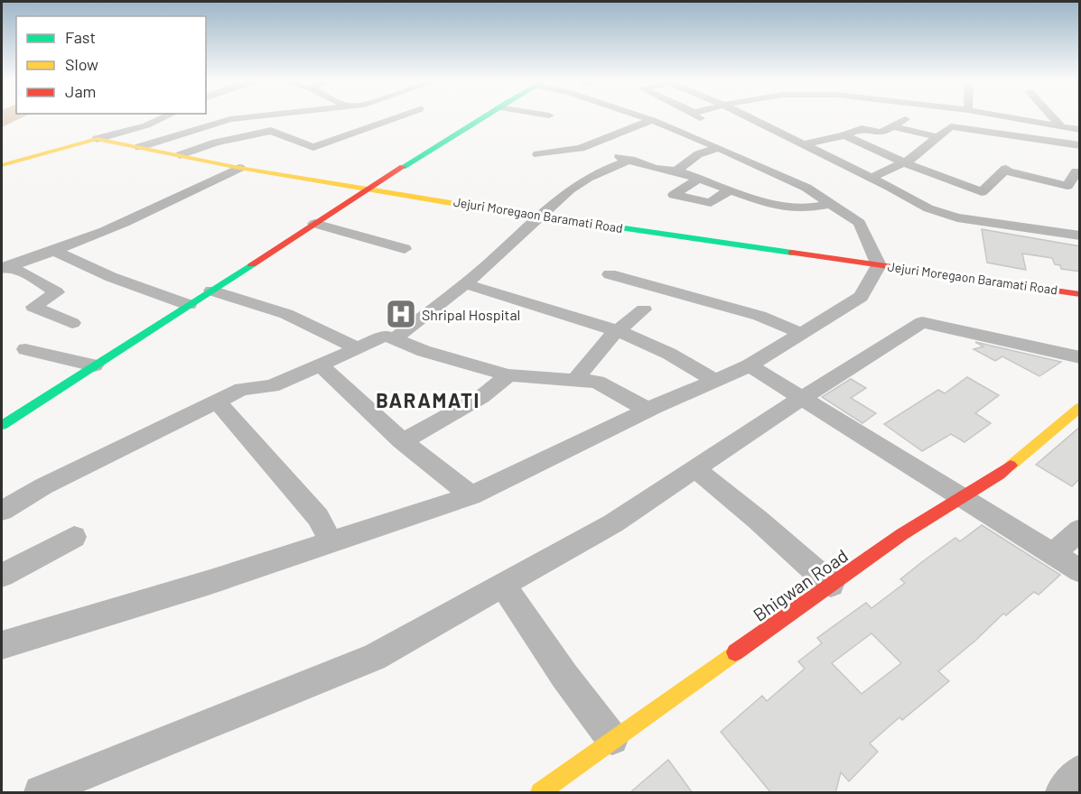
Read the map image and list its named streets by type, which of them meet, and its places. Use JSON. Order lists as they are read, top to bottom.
{
  "streets": {
    "street": ["Jejuri Moregaon Baramati Road", "Bhigwan Road"]
  },
  "districts": ["BARAMATI"],
  "places": {
    "hospital": ["Shripal Hospital"]
  },
  "legend": ["Fast", "Slow", "Jam"]
}
